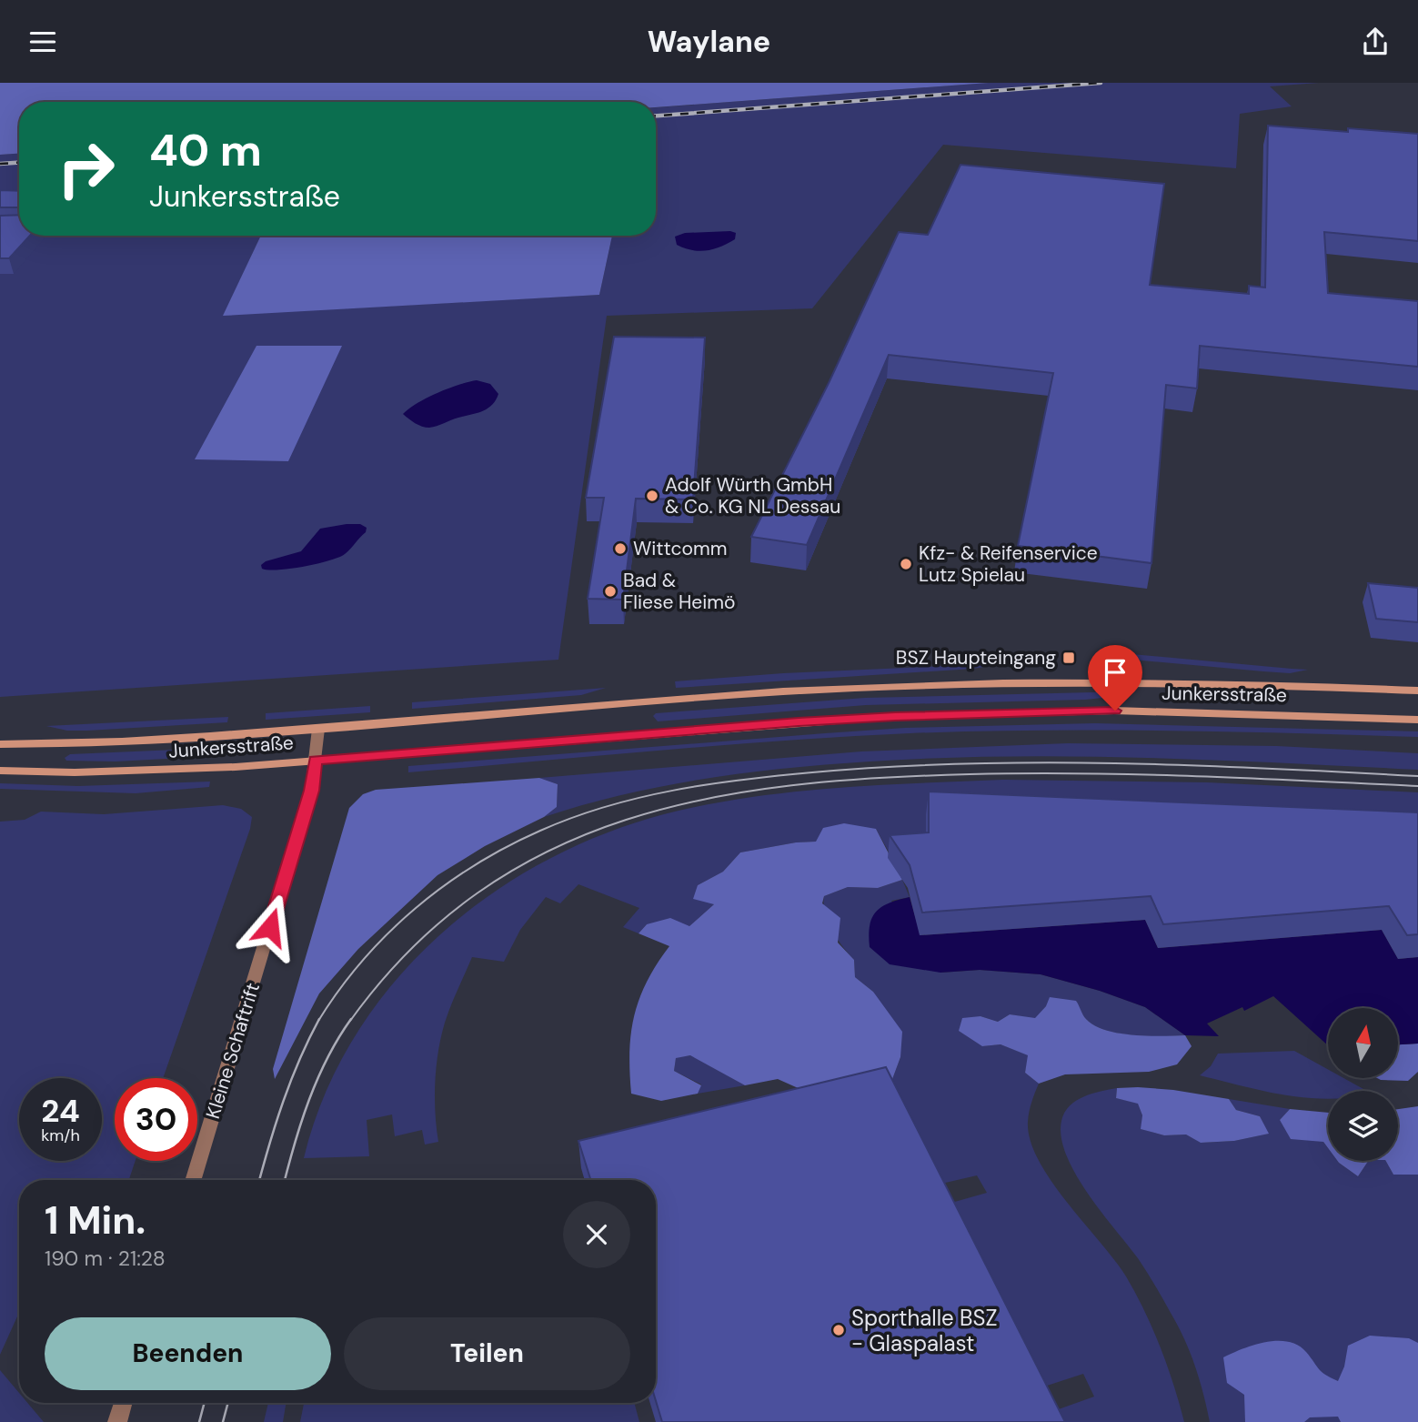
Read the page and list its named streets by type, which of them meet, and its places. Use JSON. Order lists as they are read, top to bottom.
{
  "streets": {
    "main road": ["Junkersstraße"],
    "street": ["Kleine Schaftrift"]
  },
  "crossings": [
    ["Junkersstraße", "Kleine Schaftrift"]
  ],
  "places": {
    "other": [
      "Adolf Würth GmbH & Co. KG NL Dessau",
      "Wittcomm",
      "Kfz- & Reifenservice Lutz Spielau",
      "Bad & Fliese Heimö",
      "Sporthalle BSZ - Glaspalast"
    ],
    "transit": ["BSZ Haupteingang"]
  },
  "north": "top",
  "page": {
    "header": "Waylane",
    "turn": ["40 m", "Junkersstraße"],
    "speed": "24 km/h",
    "limit": "30",
    "heading": ["1 Min.", "190 m · 21:28"],
    "buttons": ["Beenden", "Teilen"]
  }
}
